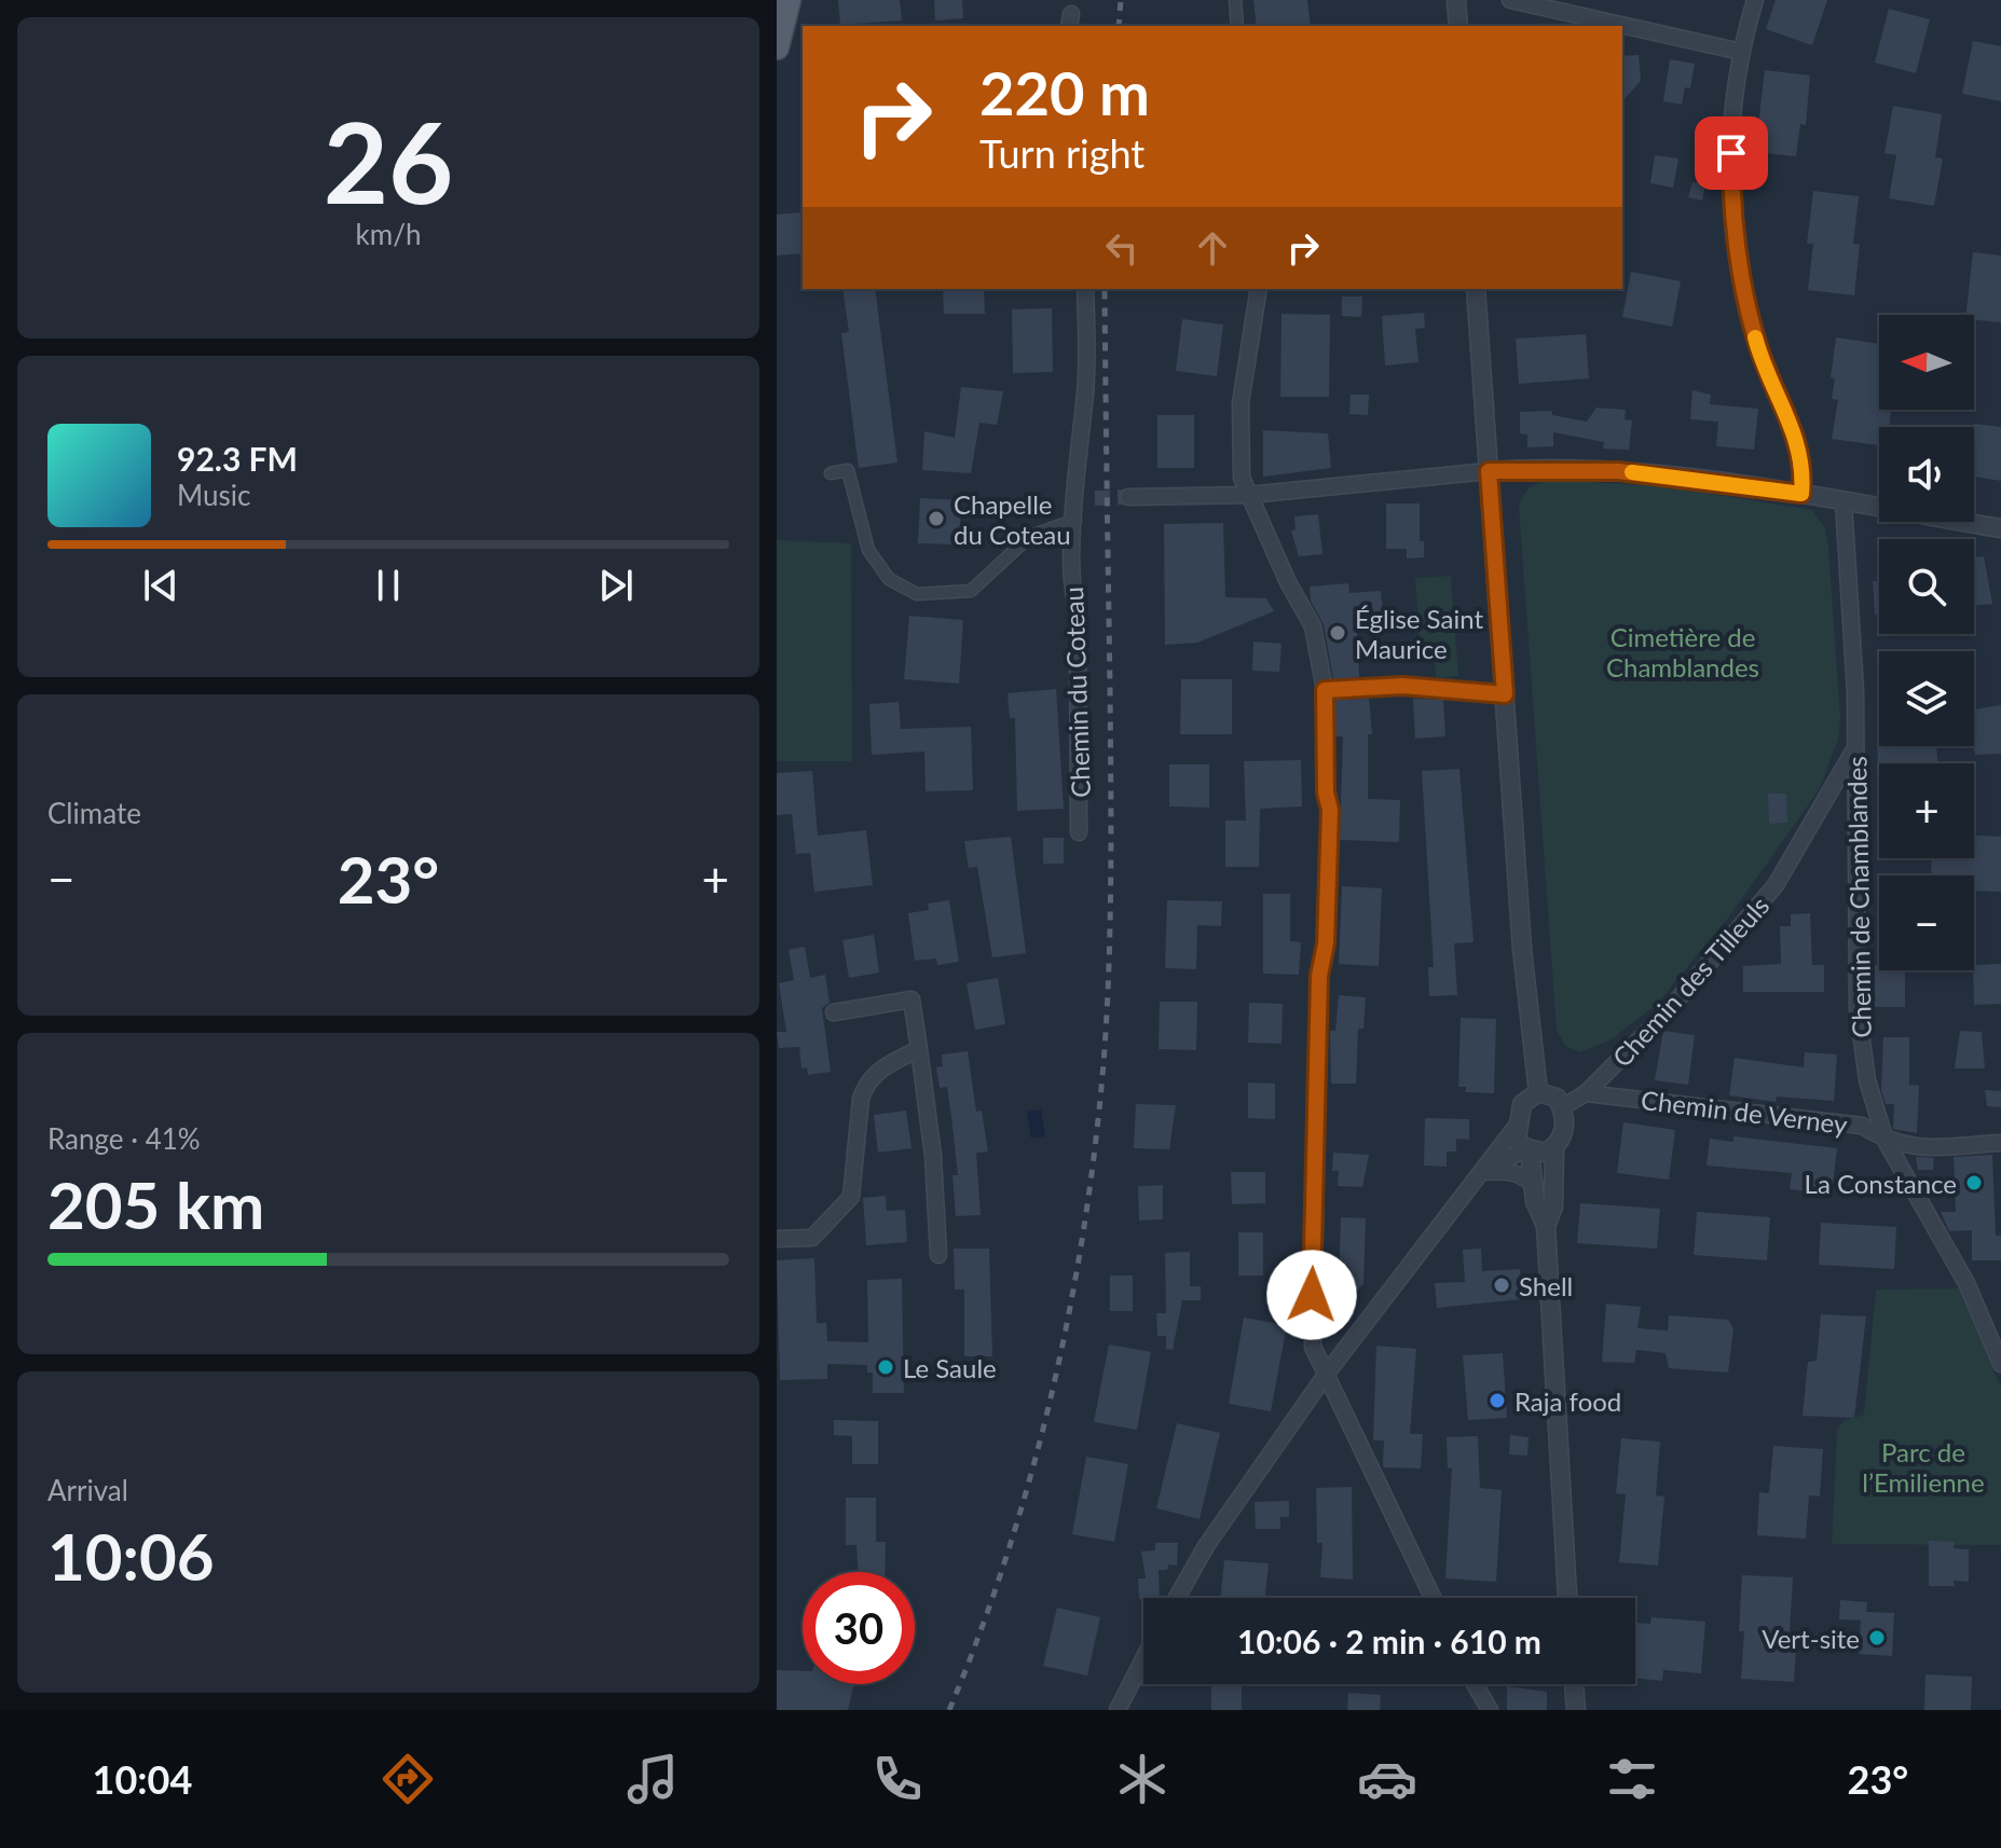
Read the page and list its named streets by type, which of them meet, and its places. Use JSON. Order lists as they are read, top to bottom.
{
  "streets": {
    "street": [
      "Chemin du Coteau",
      "Chemin de Chamblandes",
      "Chemin des Tilleuls",
      "Chemin de Verney"
    ]
  },
  "crossings": [
    ["Chemin de Chamblandes", "Chemin des Tilleuls"],
    ["Chemin de Chamblandes", "Chemin de Verney"],
    ["Chemin des Tilleuls", "Chemin de Verney"]
  ],
  "parks": ["Cimetière de Chamblandes", "Parc de l’Emilienne"],
  "places": [
    "Chapelle du Coteau",
    "Église Saint Maurice",
    "La Constance",
    "Shell",
    "Le Saule",
    "Raja food",
    "Vert-site"
  ],
  "north": "left",
  "page": {
    "tile": [
      ["26", "km/h"],
      "Climate",
      ["Range · 41%", "205 km"],
      ["Arrival", "10:06"]
    ],
    "turn": ["220 m", "Turn right"],
    "map_buttons": ["+", "−"],
    "song": ["92.3 FM", "Music"],
    "heat": ["−", "23°", "+"],
    "limit": "30",
    "trip": "10:06 · 2 min · 610 m",
    "tabs": ["10:04", "23°"]
  }
}
